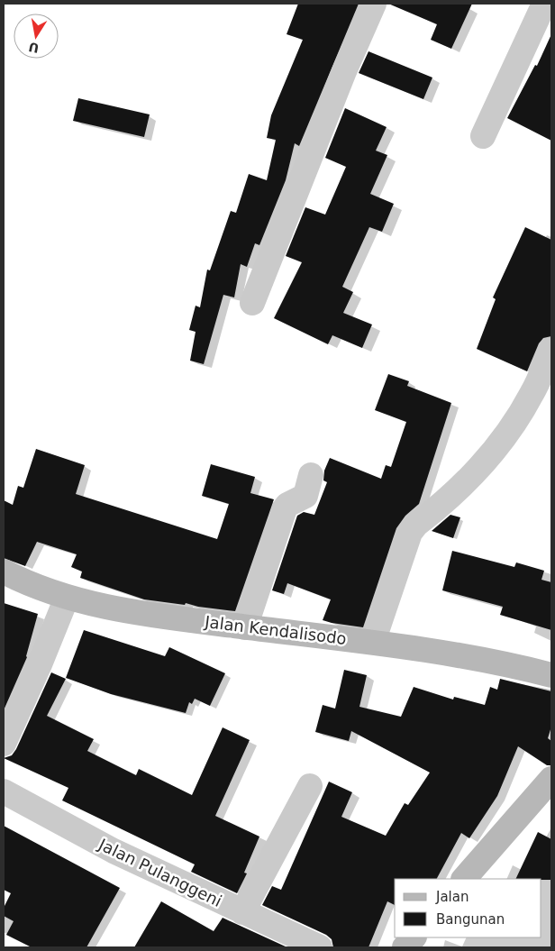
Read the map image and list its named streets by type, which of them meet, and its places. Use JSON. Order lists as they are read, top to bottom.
{
  "streets": {
    "street": ["Jalan Kendalisodo", "Jalan Pulanggeni"]
  },
  "legend": ["Jalan", "Bangunan"],
  "north": "bottom"
}
